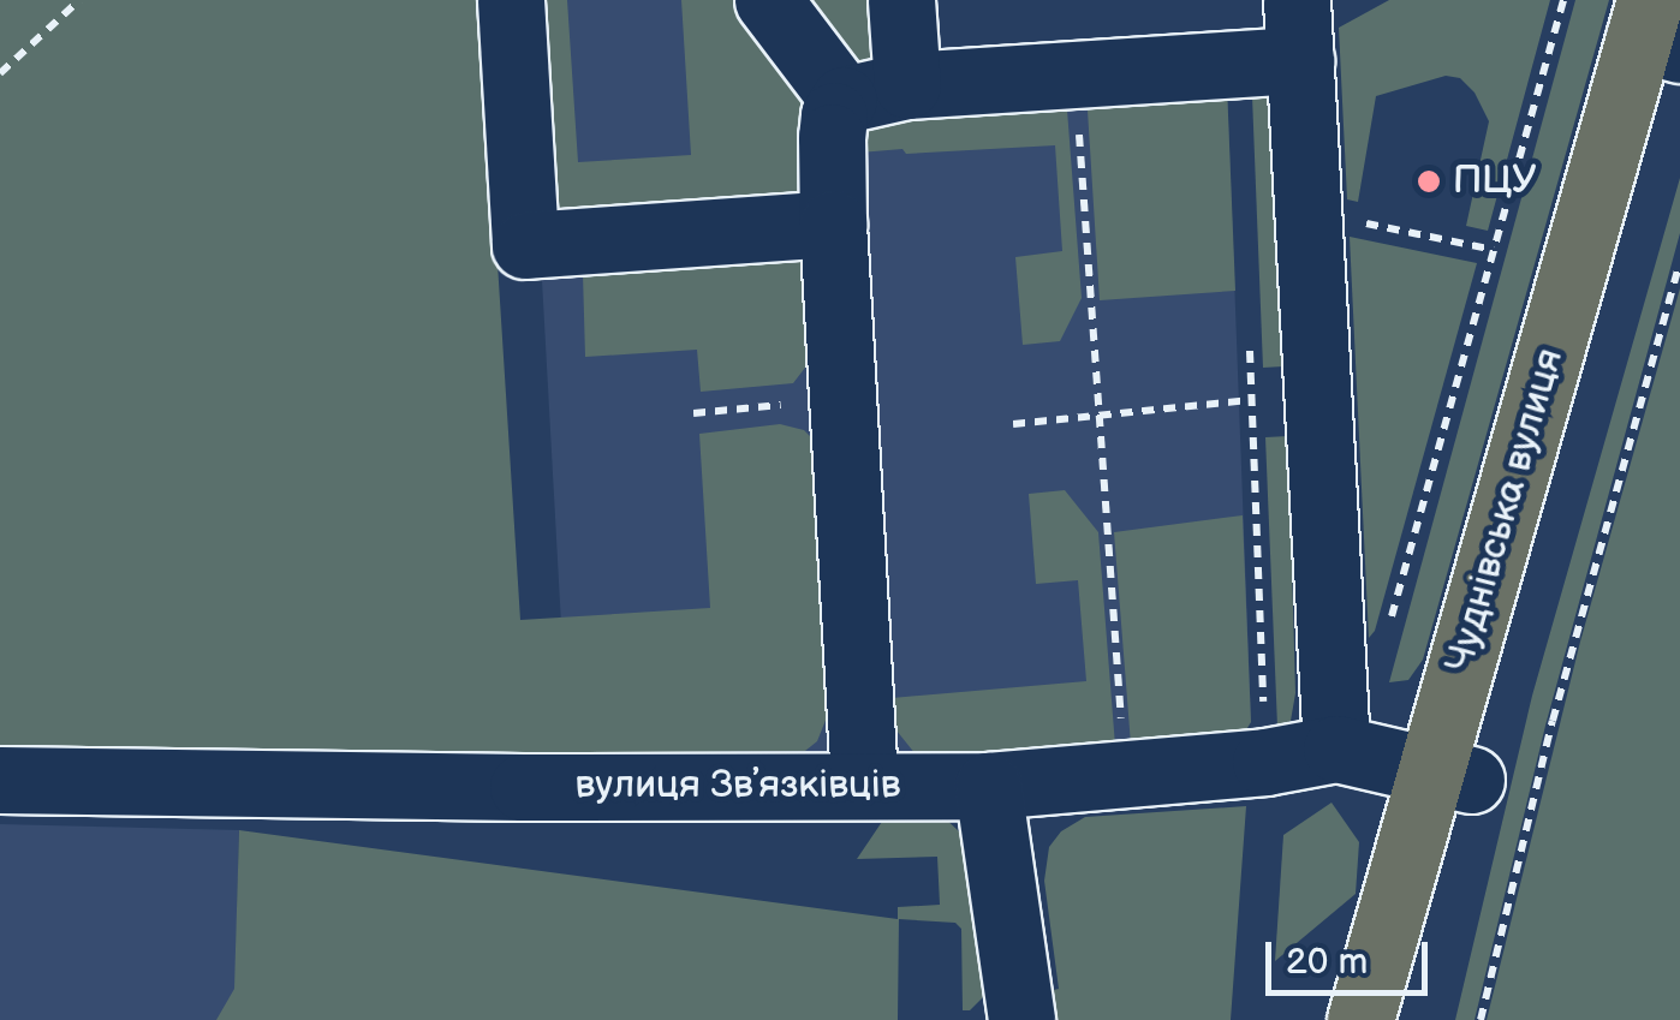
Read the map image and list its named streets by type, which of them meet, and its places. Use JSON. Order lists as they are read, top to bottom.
{
  "streets": {
    "main road": ["Чуднівська вулиця"],
    "street": ["вулиця Звʼязківців"]
  },
  "crossings": [
    ["Чуднівська вулиця", "вулиця Звʼязківців"]
  ],
  "places": ["ПЦУ"],
  "scale_bar": "20 m"
}
